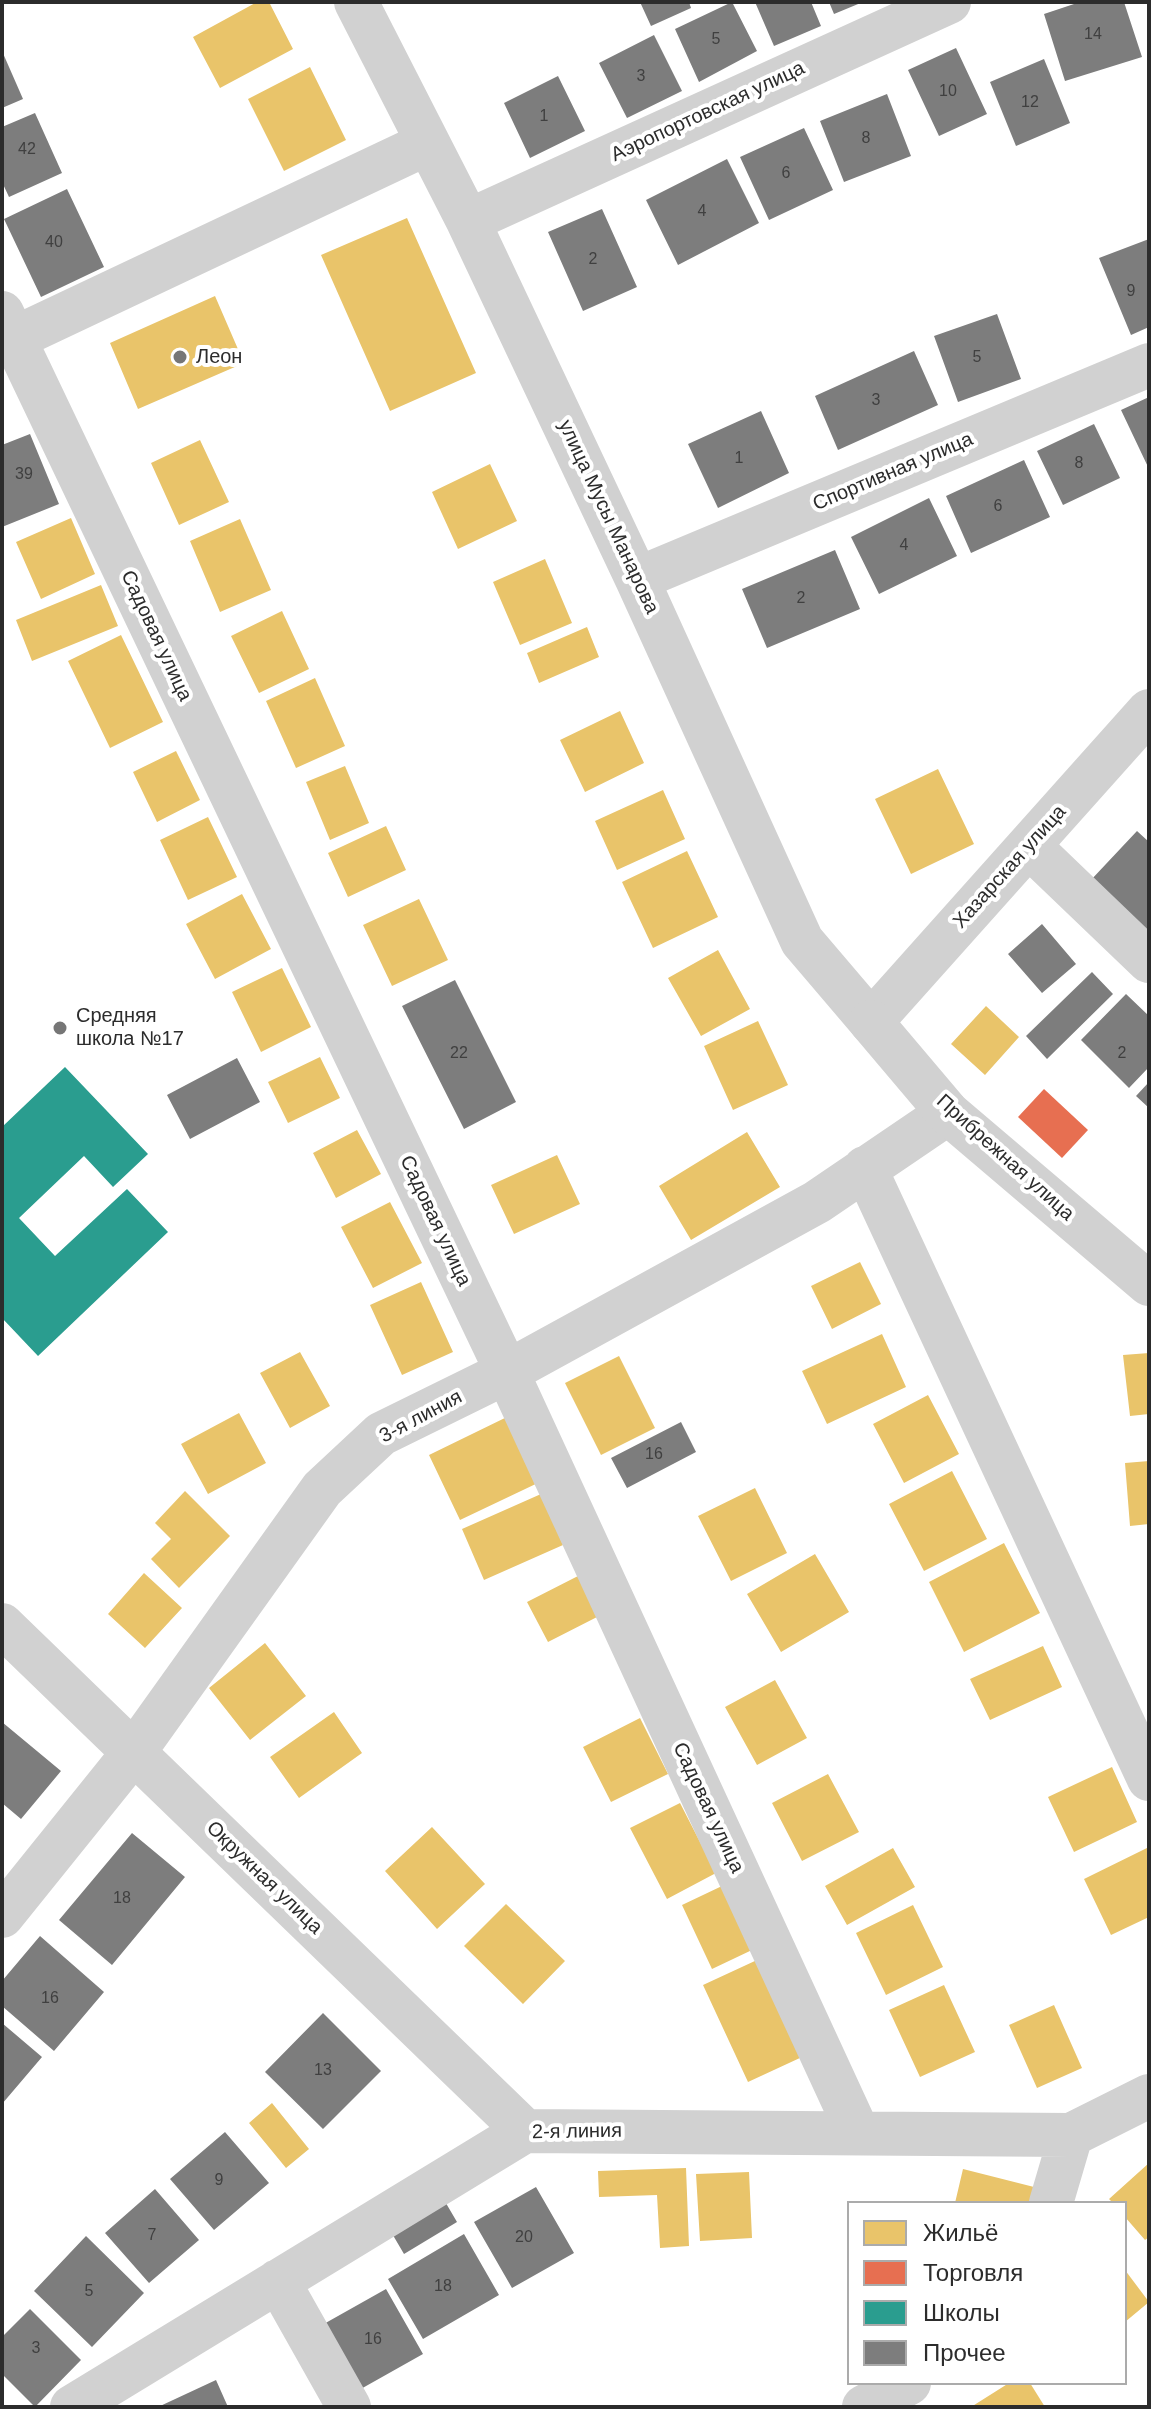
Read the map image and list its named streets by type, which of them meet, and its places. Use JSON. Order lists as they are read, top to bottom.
{
  "streets": {
    "street": [
      "Аэропортовская улица",
      "Спортивная улица",
      "улица Мусы Манарова",
      "Садовая улица",
      "Хазарская улица",
      "Прибрежная улица",
      "3-я линия",
      "Окружная улица",
      "2-я линия"
    ]
  },
  "crossings": [
    ["Аэропортовская улица", "улица Мусы Манарова"],
    ["Спортивная улица", "улица Мусы Манарова"],
    ["улица Мусы Манарова", "Хазарская улица"],
    ["улица Мусы Манарова", "Прибрежная улица"],
    ["Садовая улица", "3-я линия"],
    ["Садовая улица", "2-я линия"],
    ["Хазарская улица", "Прибрежная улица"],
    ["Прибрежная улица", "3-я линия"],
    ["3-я линия", "Окружная улица"],
    ["Окружная улица", "2-я линия"]
  ],
  "places": ["Леон", "Средняя школа №17"],
  "house_numbers": [
    "14",
    "5",
    "3",
    "10",
    "12",
    "1",
    "8",
    "42",
    "6",
    "4",
    "40",
    "2",
    "9",
    "5",
    "3",
    "1",
    "8",
    "39",
    "6",
    "4",
    "2",
    "22",
    "2",
    "16",
    "18",
    "16",
    "13",
    "9",
    "7",
    "20",
    "18",
    "5",
    "16",
    "3"
  ],
  "legend": [
    "Жильё",
    "Торговля",
    "Школы",
    "Прочее"
  ]
}
